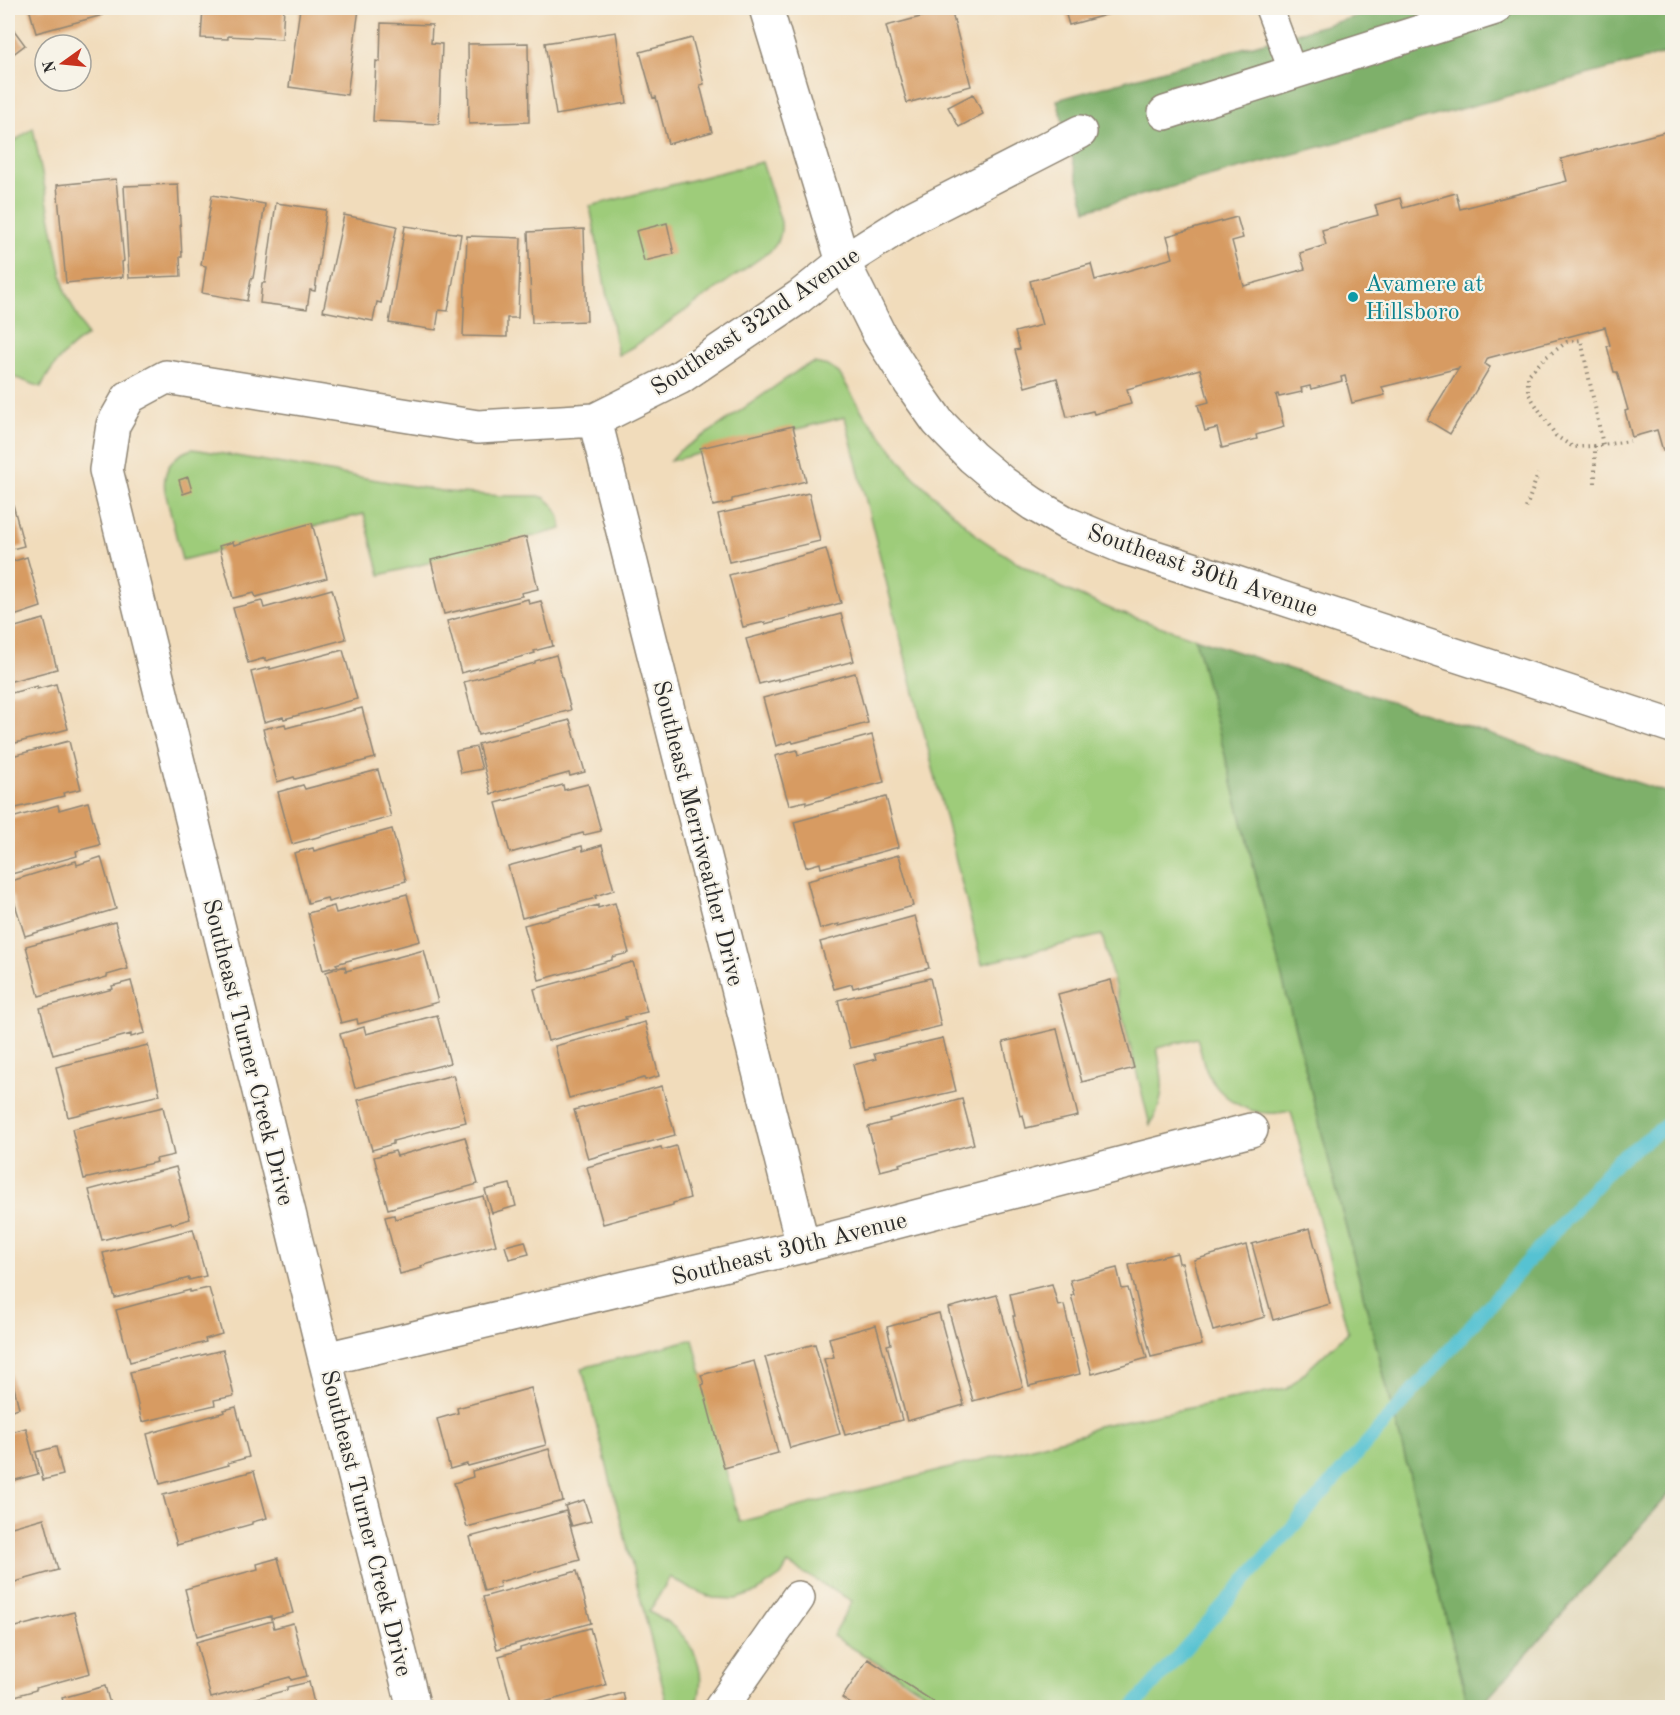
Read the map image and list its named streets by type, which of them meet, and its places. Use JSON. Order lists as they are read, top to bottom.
{
  "streets": {
    "street": [
      "Southeast 32nd Avenue",
      "Southeast 30th Avenue",
      "Southeast Merriweather Drive",
      "Southeast Turner Creek Drive"
    ]
  },
  "crossings": [
    ["Southeast 32nd Avenue", "Southeast 30th Avenue"],
    ["Southeast 32nd Avenue", "Southeast Merriweather Drive"],
    ["Southeast 32nd Avenue", "Southeast Turner Creek Drive"],
    ["Southeast 30th Avenue", "Southeast Merriweather Drive"],
    ["Southeast 30th Avenue", "Southeast Turner Creek Drive"]
  ],
  "places": ["Avamere at Hillsboro"],
  "north": "left"
}
